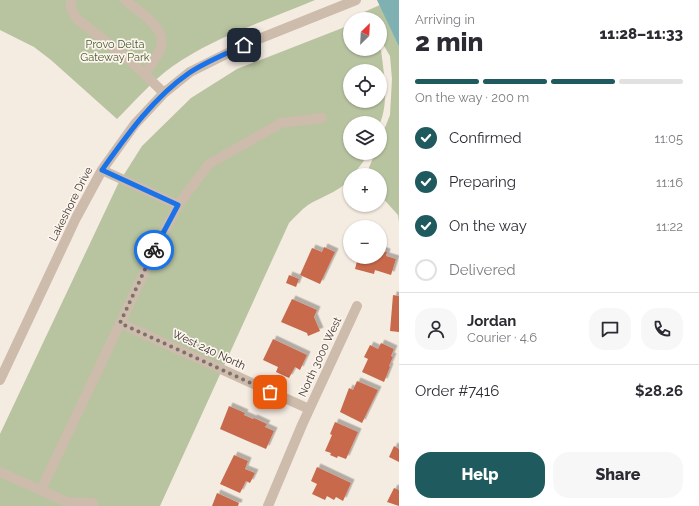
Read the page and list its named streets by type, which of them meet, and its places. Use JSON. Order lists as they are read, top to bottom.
{
  "streets": {
    "street": ["Lakeshore Drive", "West 240 North", "North 3000 West"]
  },
  "crossings": [
    ["West 240 North", "North 3000 West"]
  ],
  "parks": ["Provo Delta Gateway Park"],
  "north": "top right",
  "page": {
    "heading": ["2 min", "Arriving in", "11:28–11:33"],
    "panel": [
      "Jordan",
      "Courier · 4.6",
      "Order #7416",
      "$28.26"
    ],
    "map_buttons": ["+", "−"],
    "bar": "On the way · 200 m",
    "list": [
      ["Confirmed", "11:05"],
      ["Preparing", "11:16"],
      ["On the way", "11:22"],
      "Delivered"
    ],
    "buttons": ["Help", "Share"]
  }
}
